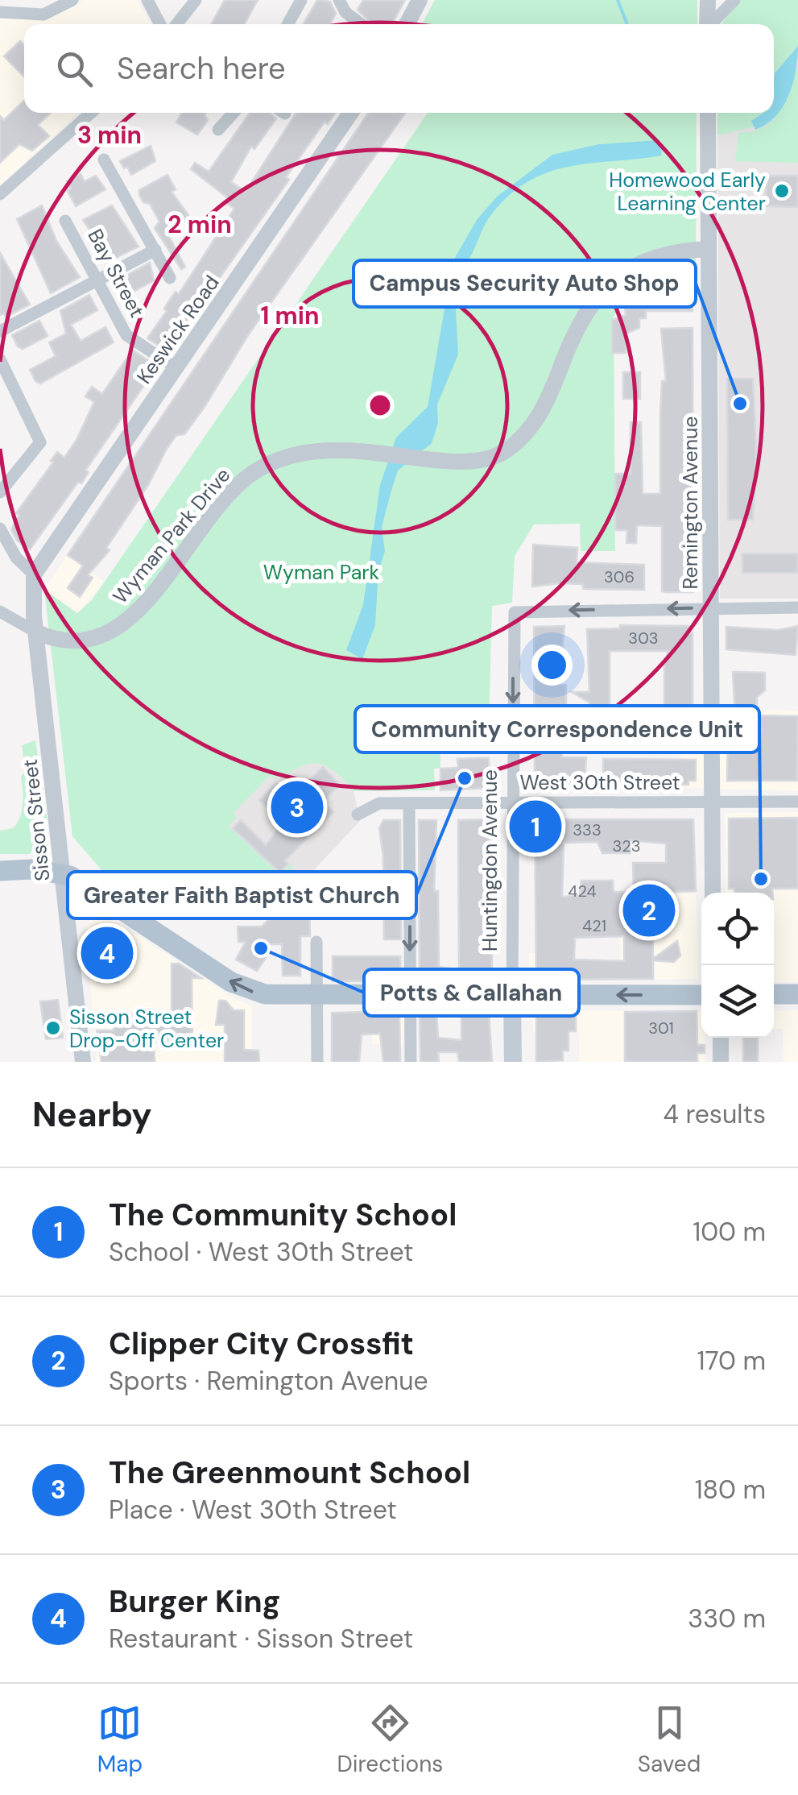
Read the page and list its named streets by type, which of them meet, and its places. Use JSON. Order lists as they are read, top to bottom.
{
  "streets": {
    "main road": ["Huntingdon Avenue"],
    "street": [
      "Bay Street",
      "Keswick Road",
      "Remington Avenue",
      "Wyman Park Drive",
      "West 30th Street",
      "Sisson Street"
    ]
  },
  "crossings": [
    ["Bay Street", "Keswick Road"],
    ["Keswick Road", "Sisson Street"],
    ["Remington Avenue", "Wyman Park Drive"],
    ["Remington Avenue", "West 30th Street"],
    ["Remington Avenue", "Huntingdon Avenue"],
    ["Wyman Park Drive", "Sisson Street"],
    ["West 30th Street", "Huntingdon Avenue"]
  ],
  "parks": ["Wyman Park"],
  "places": [
    "Homewood Early Learning Center",
    "Campus Security Auto Shop",
    "Greater Faith Baptist Church",
    "Community Correspondence Unit",
    "Potts & Callahan",
    "Sisson Street Drop-Off Center"
  ],
  "house_numbers": [
    "306",
    "303",
    "333",
    "323",
    "424",
    "421",
    "301"
  ],
  "page": {
    "search": "Search here",
    "pins": [
      "3",
      "1",
      "2",
      "4"
    ],
    "heading": ["Nearby", "4 results"],
    "list": [
      {
        "mark": "1",
        "name": "The Community School",
        "note": "School · West 30th Street",
        "value": "100 m"
      },
      {
        "mark": "2",
        "name": "Clipper City Crossfit",
        "note": "Sports · Remington Avenue",
        "value": "170 m"
      },
      {
        "mark": "3",
        "name": "The Greenmount School",
        "note": "Place · West 30th Street",
        "value": "180 m"
      },
      {
        "mark": "4",
        "name": "Burger King",
        "note": "Restaurant · Sisson Street",
        "value": "330 m"
      }
    ],
    "nav": ["Map", "Directions", "Saved"]
  },
  "rings": ["3 min", "2 min", "1 min"]
}
